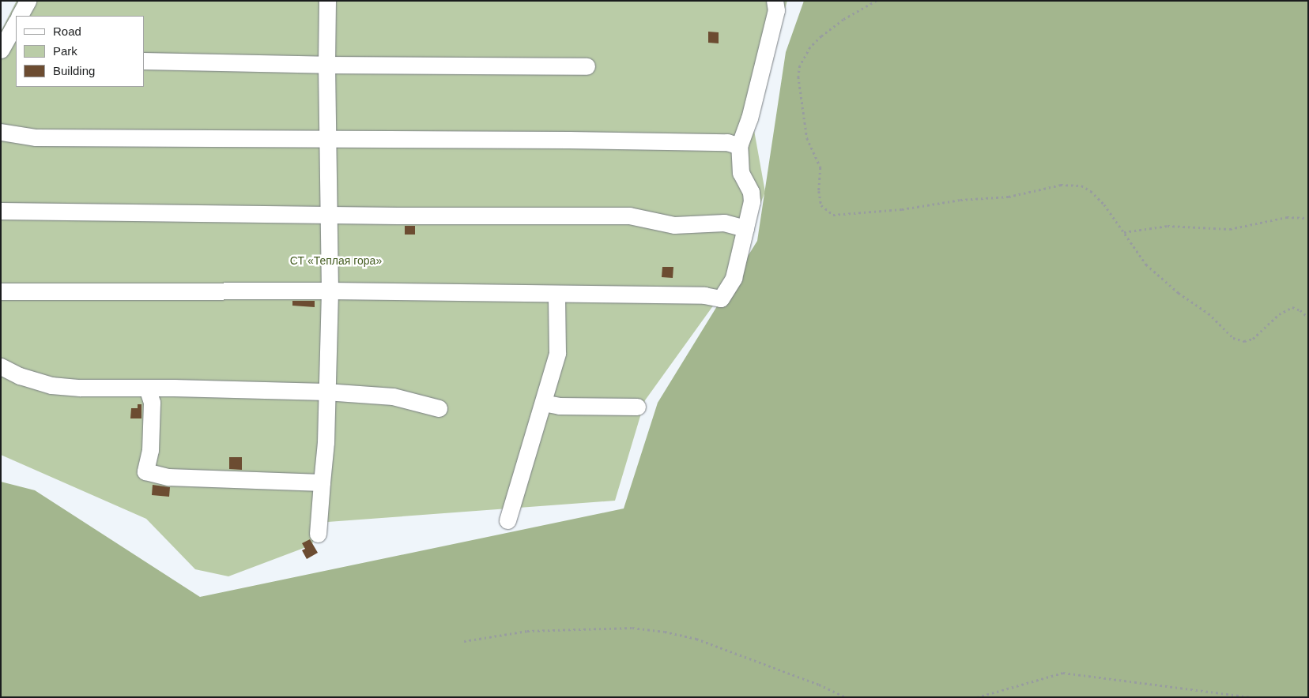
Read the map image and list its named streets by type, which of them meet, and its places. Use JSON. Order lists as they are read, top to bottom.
{
  "parks": ["СТ «Теплая гора»"],
  "legend": ["Road", "Park", "Building"]
}
